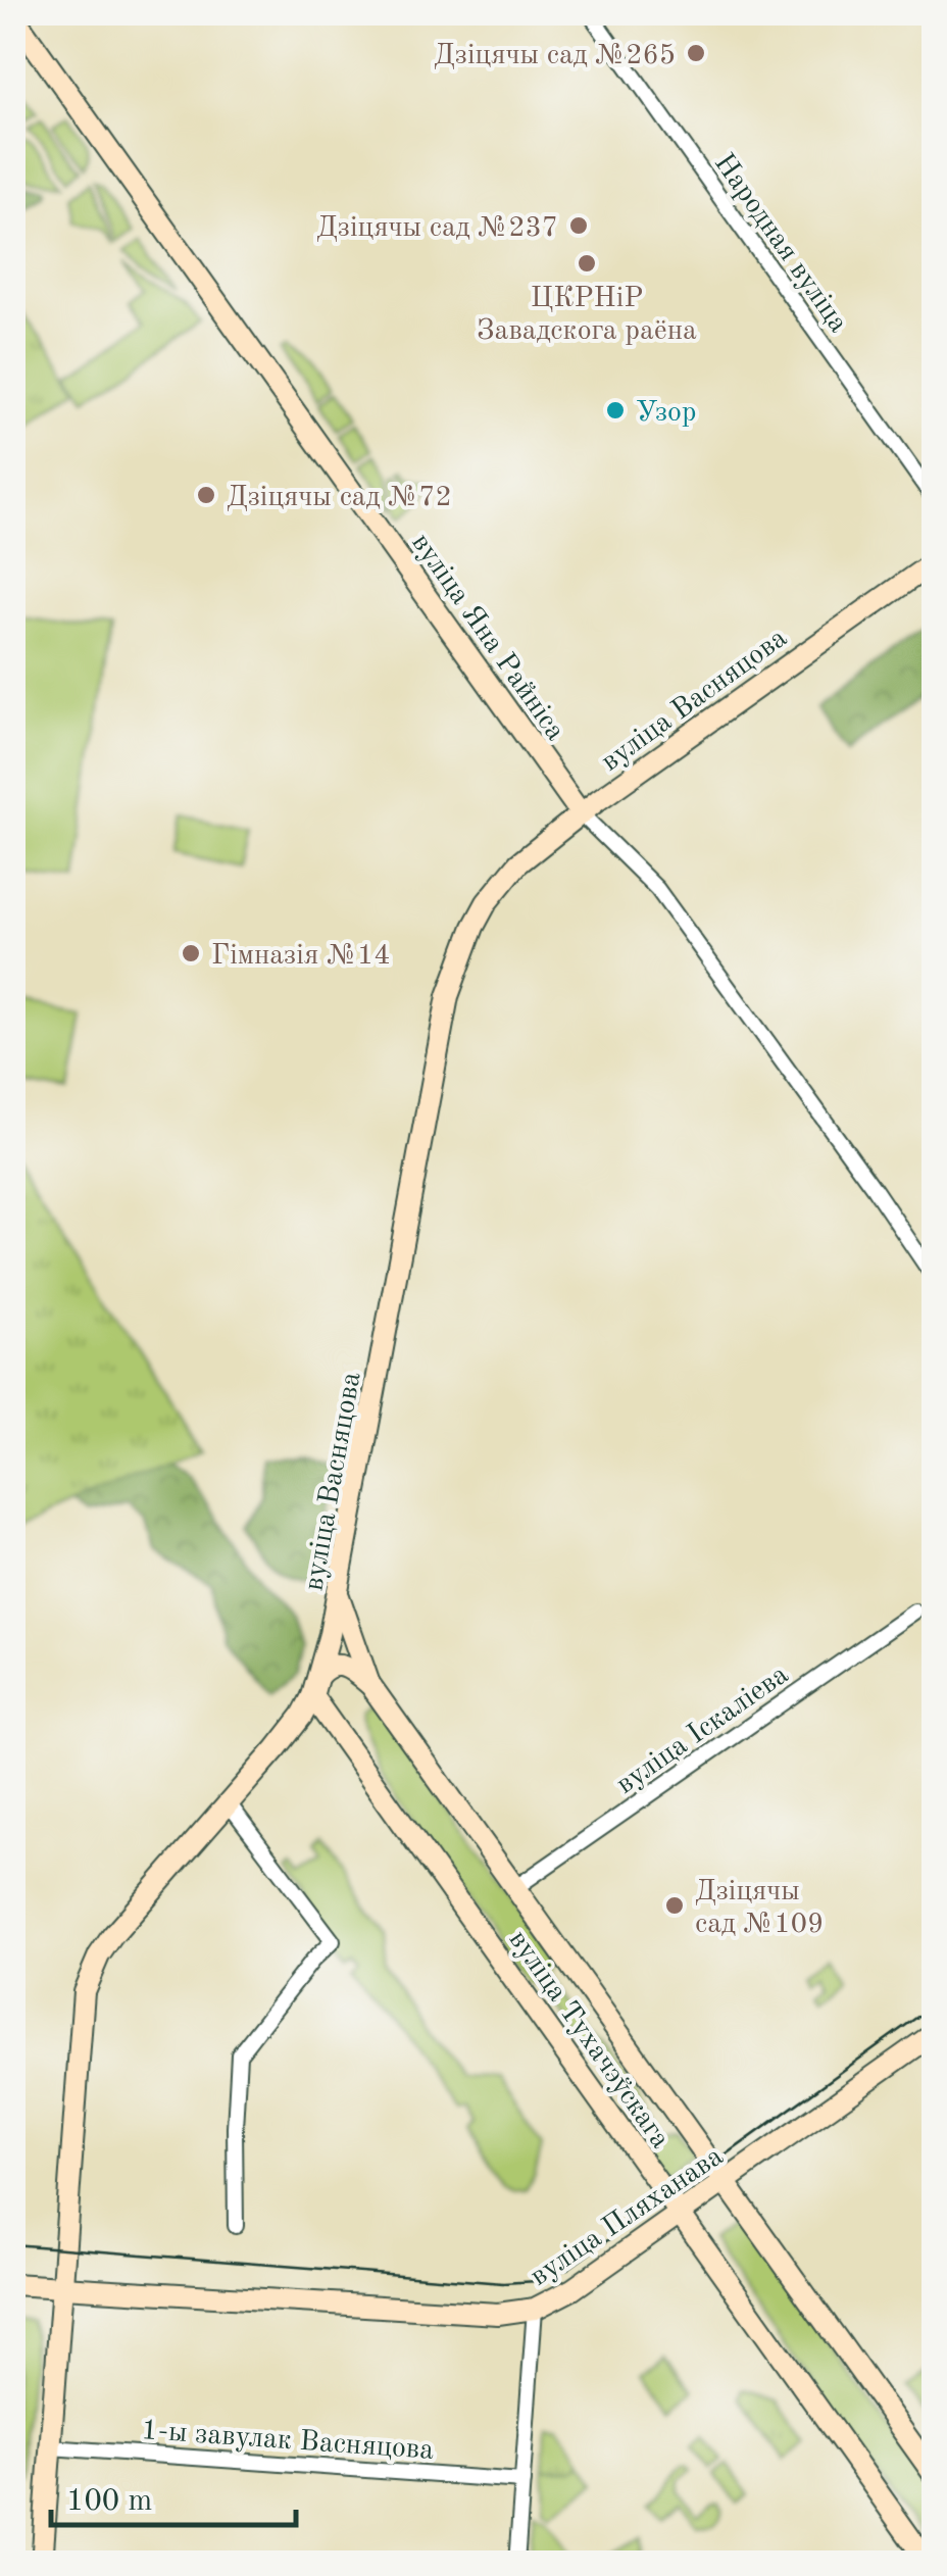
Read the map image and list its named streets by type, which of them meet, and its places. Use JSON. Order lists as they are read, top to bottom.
{
  "streets": {
    "street": [
      "Народная вуліца",
      "вуліца Яна Райніса",
      "вуліца Васняцова",
      "вуліца Іскаліева",
      "вуліца Тухачэўскага",
      "вуліца Пляханава",
      "1-ы завулак Васняцова"
    ]
  },
  "crossings": [
    ["вуліца Яна Райніса", "вуліца Васняцова"],
    ["вуліца Васняцова", "вуліца Тухачэўскага"],
    ["вуліца Васняцова", "вуліца Пляханава"],
    ["вуліца Васняцова", "1-ы завулак Васняцова"],
    ["вуліца Іскаліева", "вуліца Тухачэўскага"],
    ["вуліца Тухачэўскага", "вуліца Пляханава"]
  ],
  "places": [
    "Дзіцячы сад №265",
    "Дзіцячы сад №237",
    "ЦКРНіР Завадскога раёна",
    "Узор",
    "Дзіцячы сад №72",
    "Гімназія №14",
    "Дзіцячы сад №109"
  ],
  "scale_bar": "100 m"
}
